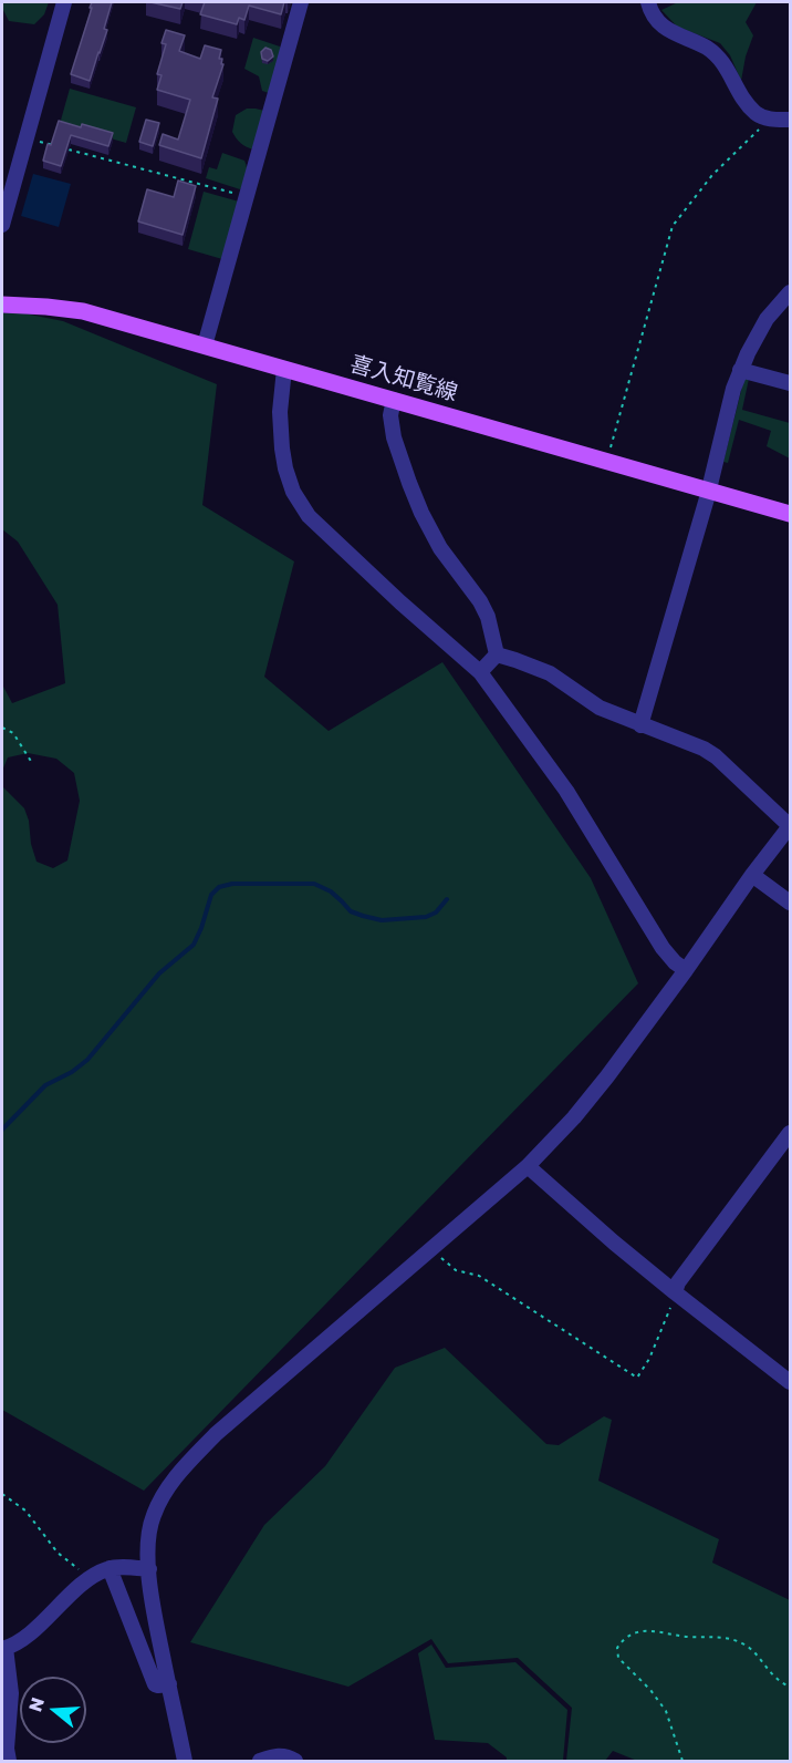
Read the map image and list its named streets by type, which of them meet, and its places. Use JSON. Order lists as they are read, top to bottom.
{
  "streets": {
    "main road": ["喜入知覧線"]
  },
  "north": "left"
}
